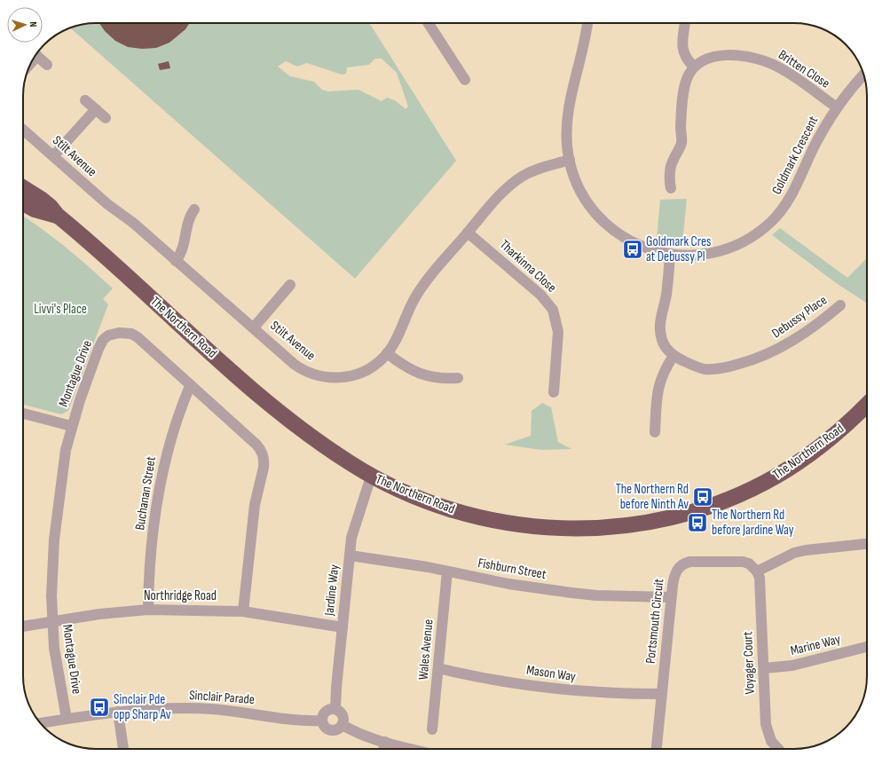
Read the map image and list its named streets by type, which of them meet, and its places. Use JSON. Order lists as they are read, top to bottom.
{
  "streets": {
    "highway": ["The Northern Road"],
    "street": [
      "Britten Close",
      "Goldmark Crescent",
      "Stilt Avenue",
      "Tharkinna Close",
      "Debussy Place",
      "Montague Drive",
      "Buchanan Street",
      "Fishburn Street",
      "Jardine Way",
      "Northridge Road",
      "Portsmouth Circuit",
      "Marine Way",
      "Wales Avenue",
      "Voyager Court",
      "Mason Way",
      "Sinclair Parade"
    ]
  },
  "crossings": [
    ["Britten Close", "Goldmark Crescent"],
    ["Goldmark Crescent", "Stilt Avenue"],
    ["Goldmark Crescent", "Debussy Place"],
    ["Stilt Avenue", "Tharkinna Close"],
    ["The Northern Road", "Jardine Way"],
    ["Montague Drive", "Buchanan Street"],
    ["Montague Drive", "Northridge Road"],
    ["Montague Drive", "Sinclair Parade"],
    ["Buchanan Street", "Northridge Road"],
    ["Fishburn Street", "Jardine Way"],
    ["Fishburn Street", "Portsmouth Circuit"],
    ["Fishburn Street", "Wales Avenue"],
    ["Jardine Way", "Northridge Road"],
    ["Jardine Way", "Sinclair Parade"],
    ["Portsmouth Circuit", "Voyager Court"],
    ["Portsmouth Circuit", "Mason Way"],
    ["Marine Way", "Voyager Court"],
    ["Wales Avenue", "Mason Way"]
  ],
  "parks": ["Livvi's Place"],
  "places": {
    "bus stop": [
      "Goldmark Cres at Debussy Pl",
      "The Northern Rd before Ninth Av",
      "The Northern Rd before Jardine Way",
      "Sinclair Pde opp Sharp Av"
    ]
  },
  "north": "right"
}
